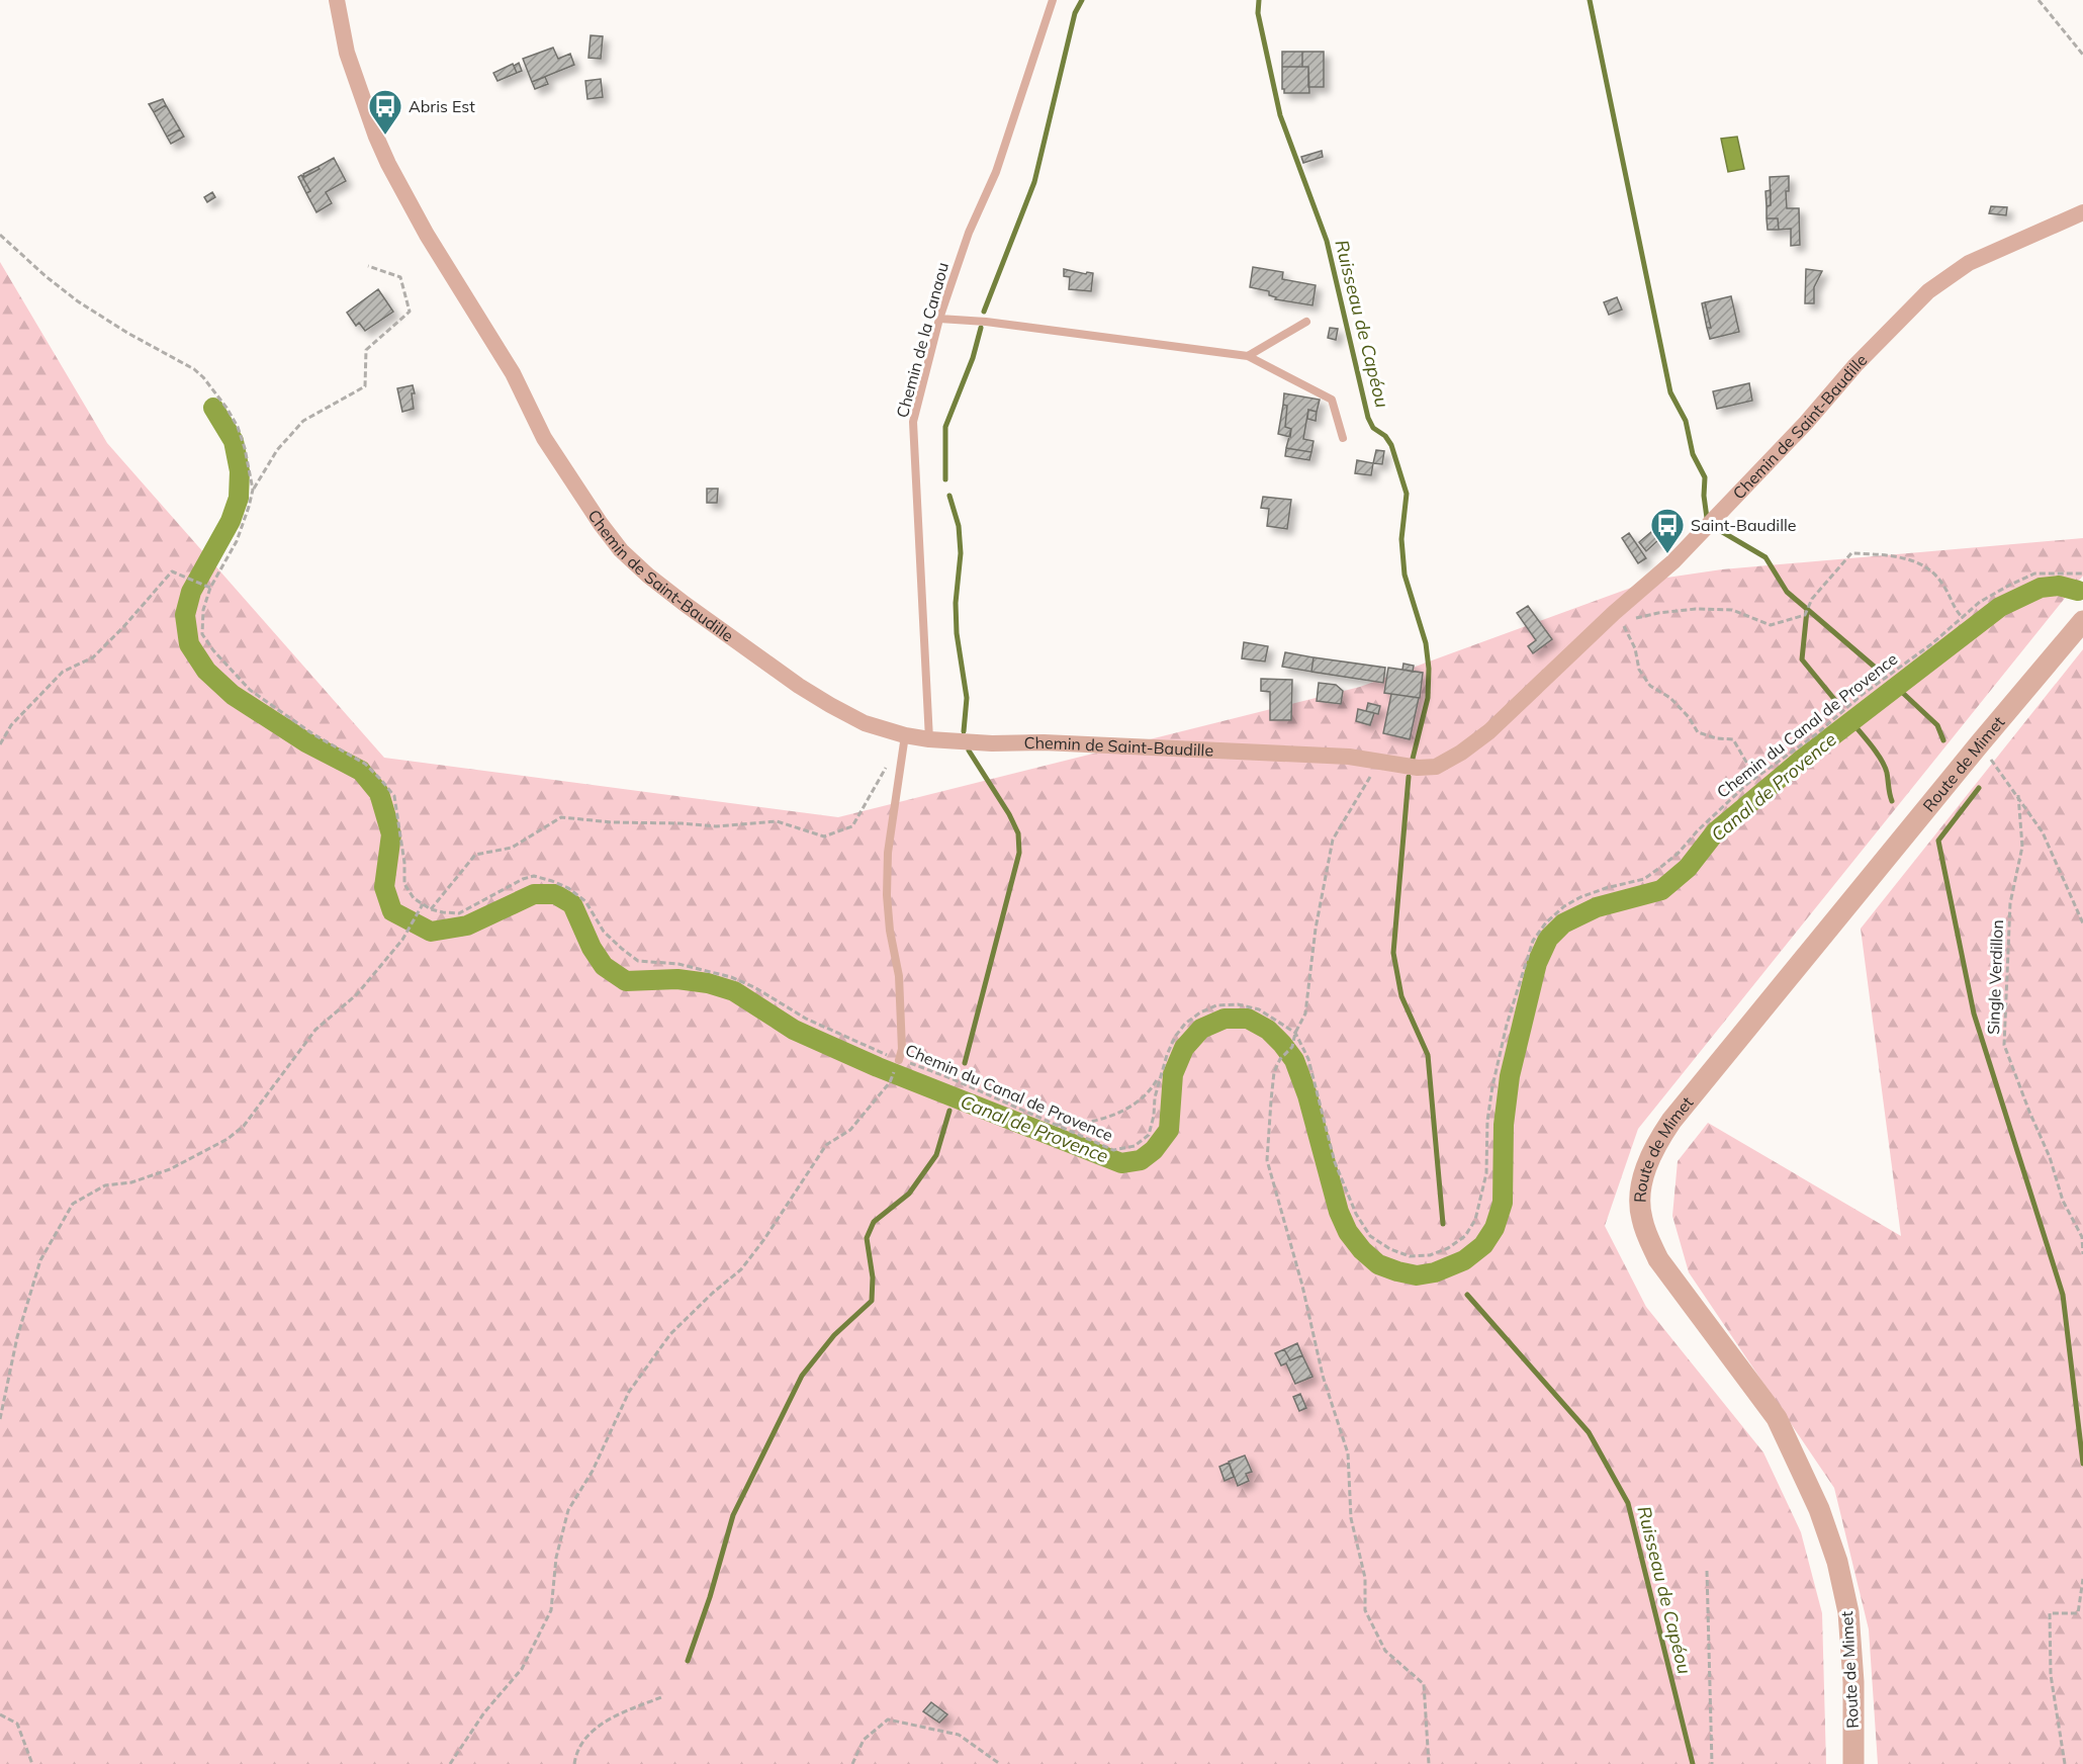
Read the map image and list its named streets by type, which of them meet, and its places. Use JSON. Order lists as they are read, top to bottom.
{
  "streets": {
    "street": ["Chemin de Saint-Baudille", "Route de Mimet"],
    "lane": ["Chemin de la Canaou"],
    "path": ["Chemin du Canal de Provence", "Single Verdillon"]
  },
  "crossings": [
    ["Chemin de la Canaou", "Chemin de Saint-Baudille"]
  ],
  "water": ["Ruisseau de Capéou", "Canal de Provence"],
  "places": {
    "bus stop": ["Abris Est", "Saint-Baudille"]
  }
}
